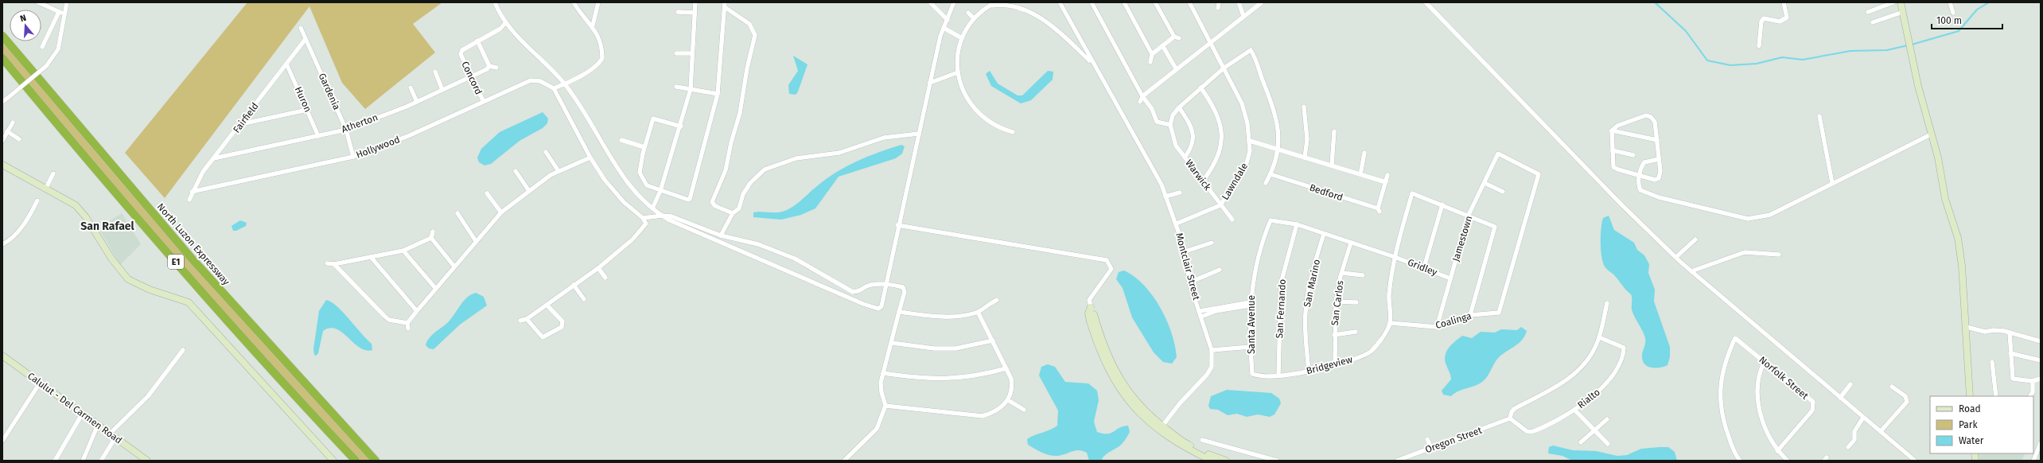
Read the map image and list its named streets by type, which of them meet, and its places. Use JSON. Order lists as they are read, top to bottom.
{
  "streets": {
    "highway": ["North Luzon Expressway", "E1"],
    "street": [
      "Concord",
      "Gardenia",
      "Huron",
      "Fairfield",
      "Atherton",
      "Hollywood",
      "Warwick",
      "Lawndale",
      "Bedford",
      "Jamestown",
      "Montclair Street",
      "Gridley",
      "San Marino",
      "San Carlos",
      "San Fernando",
      "Coalinga",
      "Santa Avenue",
      "Bridgeview",
      "Norfolk Street",
      "Rialto",
      "Calulut - Del Carmen Road",
      "Oregon Street"
    ]
  },
  "crossings": [
    ["Concord", "Atherton"],
    ["Concord", "Hollywood"],
    ["Gardenia", "Fairfield"],
    ["Gardenia", "Atherton"],
    ["Gardenia", "Hollywood"],
    ["Huron", "Fairfield"],
    ["Huron", "Atherton"],
    ["Fairfield", "Atherton"],
    ["Fairfield", "Hollywood"],
    ["Warwick", "Lawndale"],
    ["Jamestown", "Gridley"],
    ["Jamestown", "Coalinga"],
    ["Gridley", "San Marino"],
    ["Gridley", "San Carlos"],
    ["Gridley", "San Fernando"],
    ["Gridley", "Santa Avenue"],
    ["San Marino", "Bridgeview"],
    ["San Carlos", "Bridgeview"],
    ["San Fernando", "Bridgeview"],
    ["Coalinga", "Bridgeview"],
    ["Santa Avenue", "Bridgeview"],
    ["Rialto", "Oregon Street"]
  ],
  "districts": ["San Rafael"],
  "legend": ["Road", "Park", "Water"],
  "scale_bar": "100 m",
  "north": "top"
}
